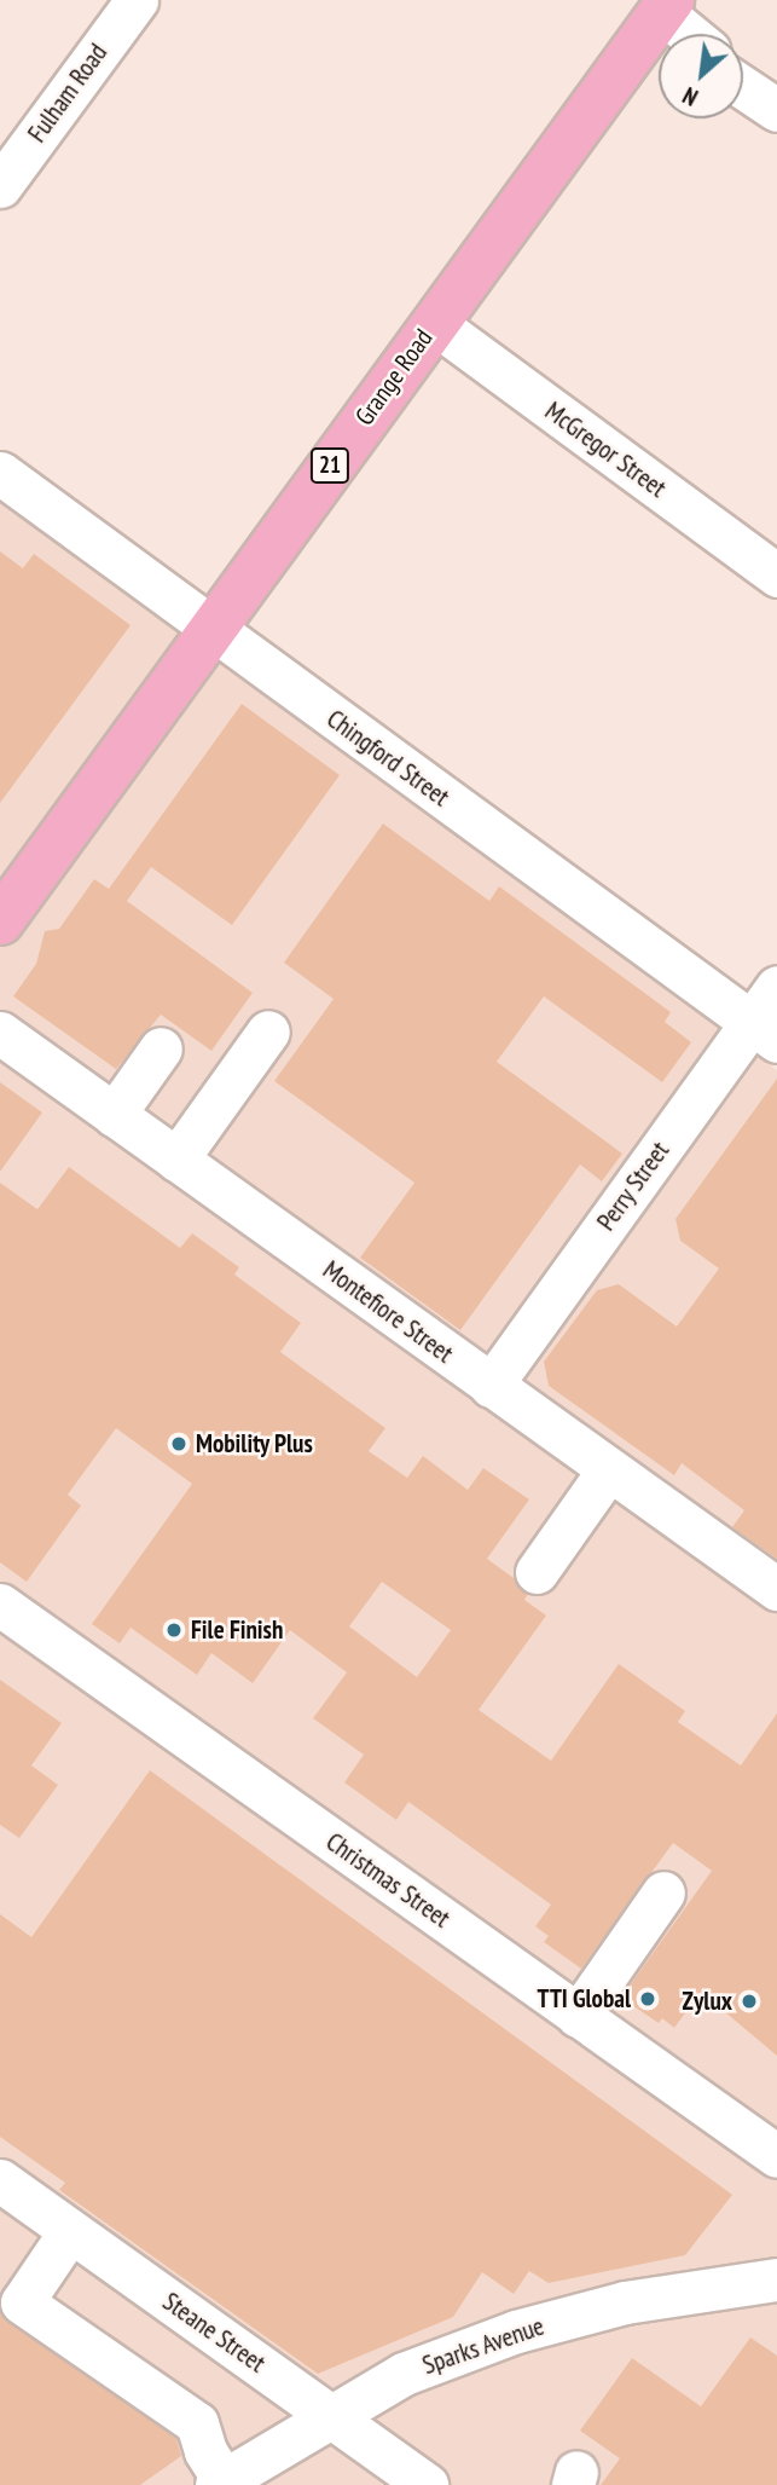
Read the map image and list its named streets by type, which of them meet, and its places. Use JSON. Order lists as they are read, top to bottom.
{
  "streets": {
    "main road": ["Grange Road", "21"],
    "street": [
      "Fulham Road",
      "McGregor Street",
      "Chingford Street",
      "Perry Street",
      "Montefiore Street",
      "Christmas Street",
      "Steane Street",
      "Sparks Avenue"
    ]
  },
  "crossings": [
    ["Grange Road", "McGregor Street"],
    ["Grange Road", "Chingford Street"],
    ["Chingford Street", "Perry Street"],
    ["Perry Street", "Montefiore Street"],
    ["Steane Street", "Sparks Avenue"]
  ],
  "places": [
    "Mobility Plus",
    "File Finish",
    "TTI Global",
    "Zylux"
  ],
  "north": "bottom left"
}
